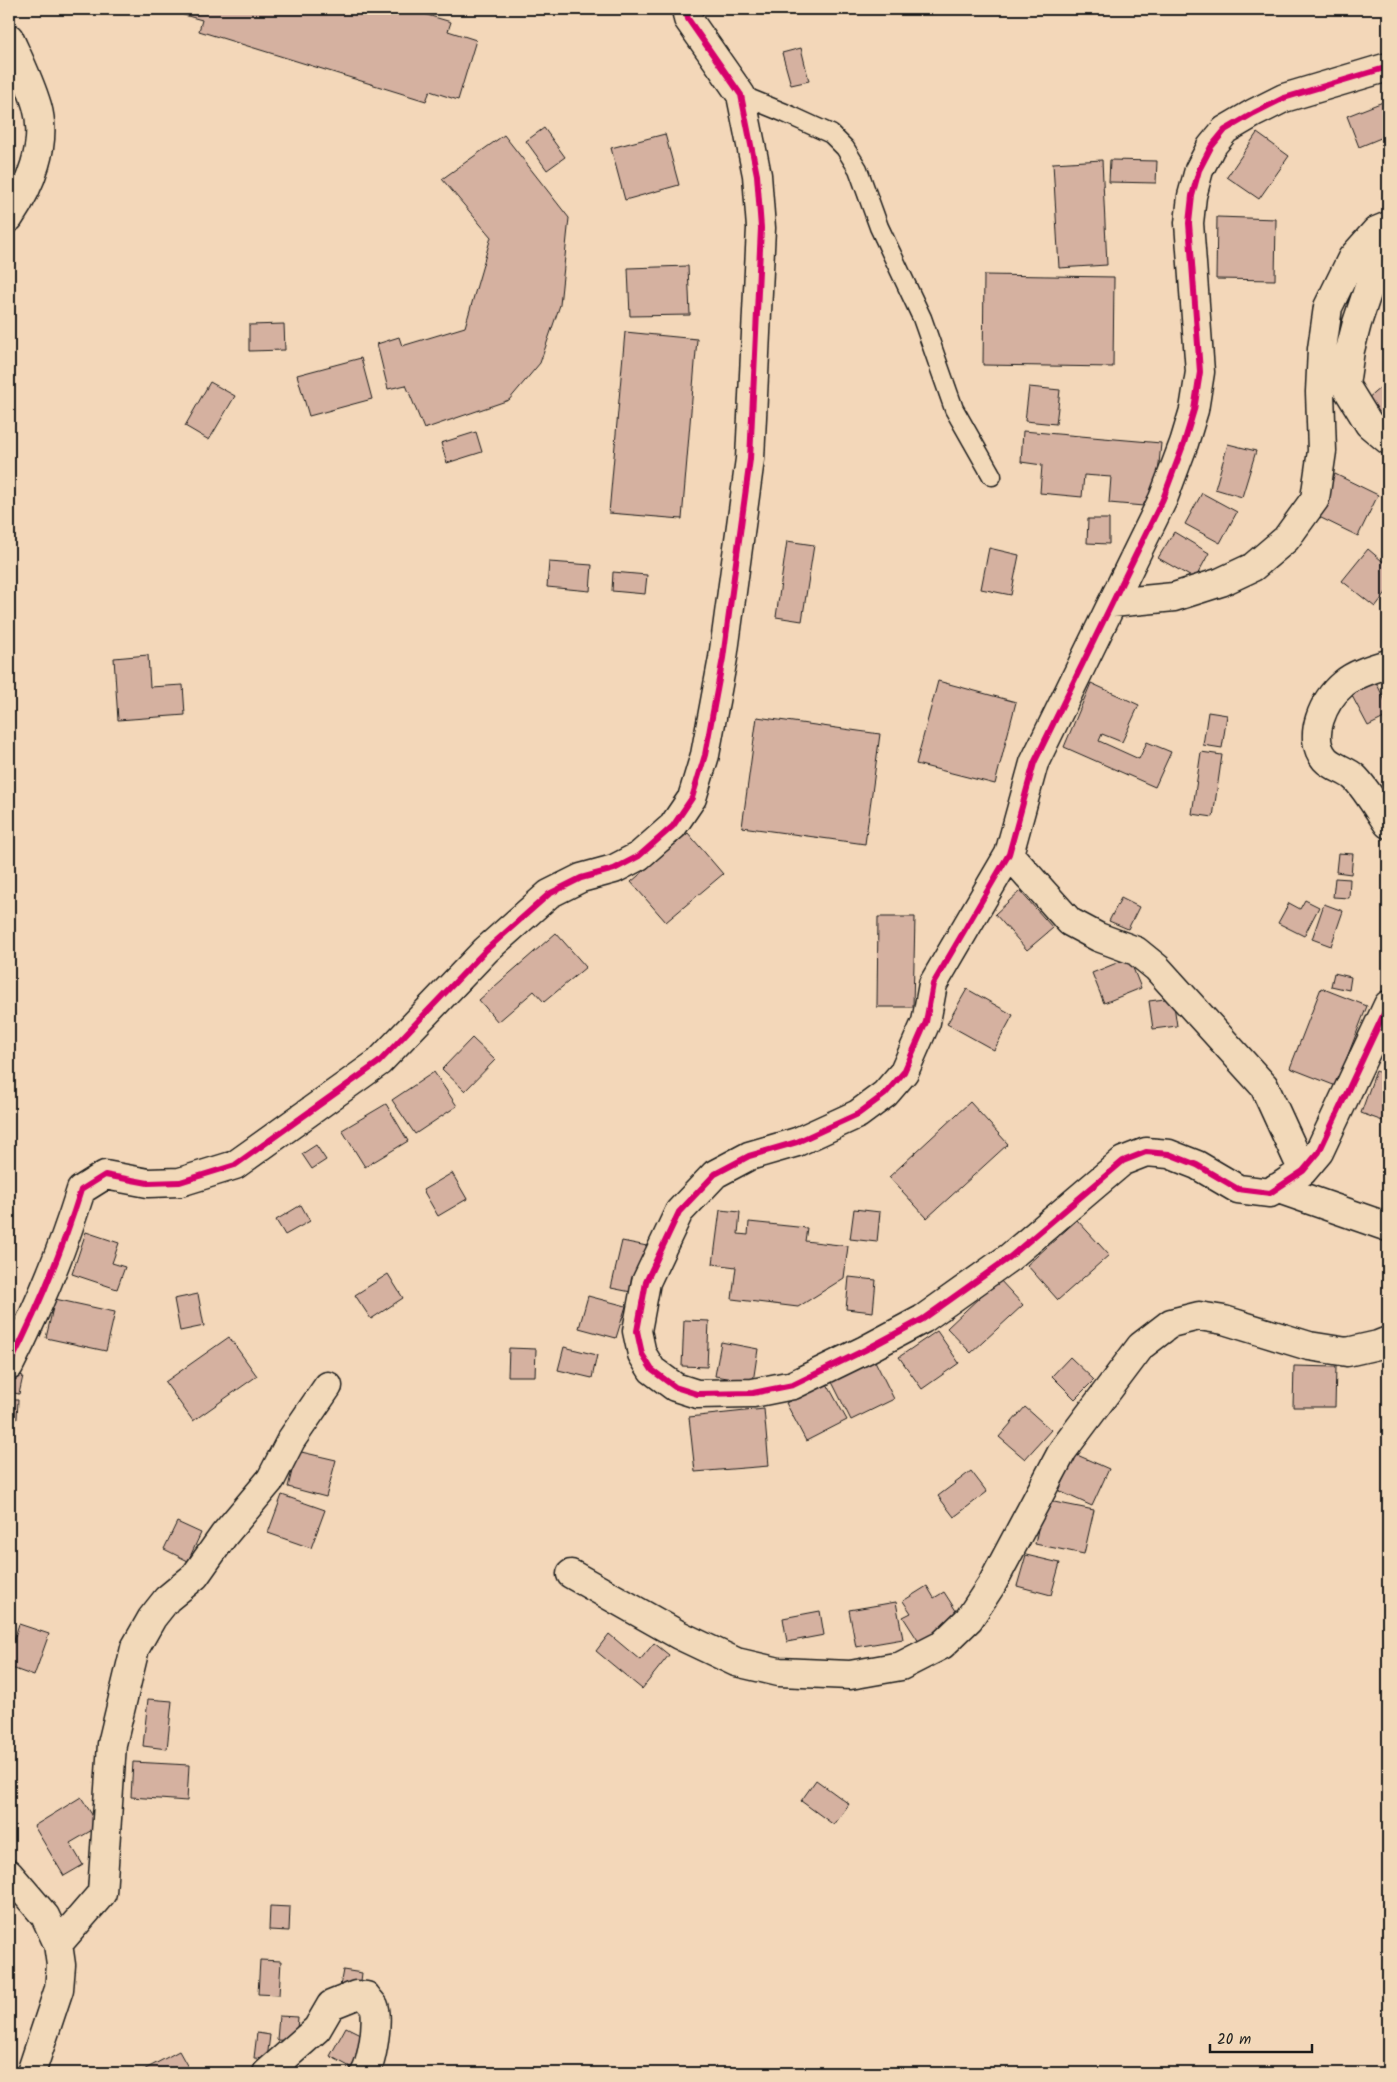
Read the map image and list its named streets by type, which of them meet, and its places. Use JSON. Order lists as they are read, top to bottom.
{
  "scale_bar": "20 m"
}
